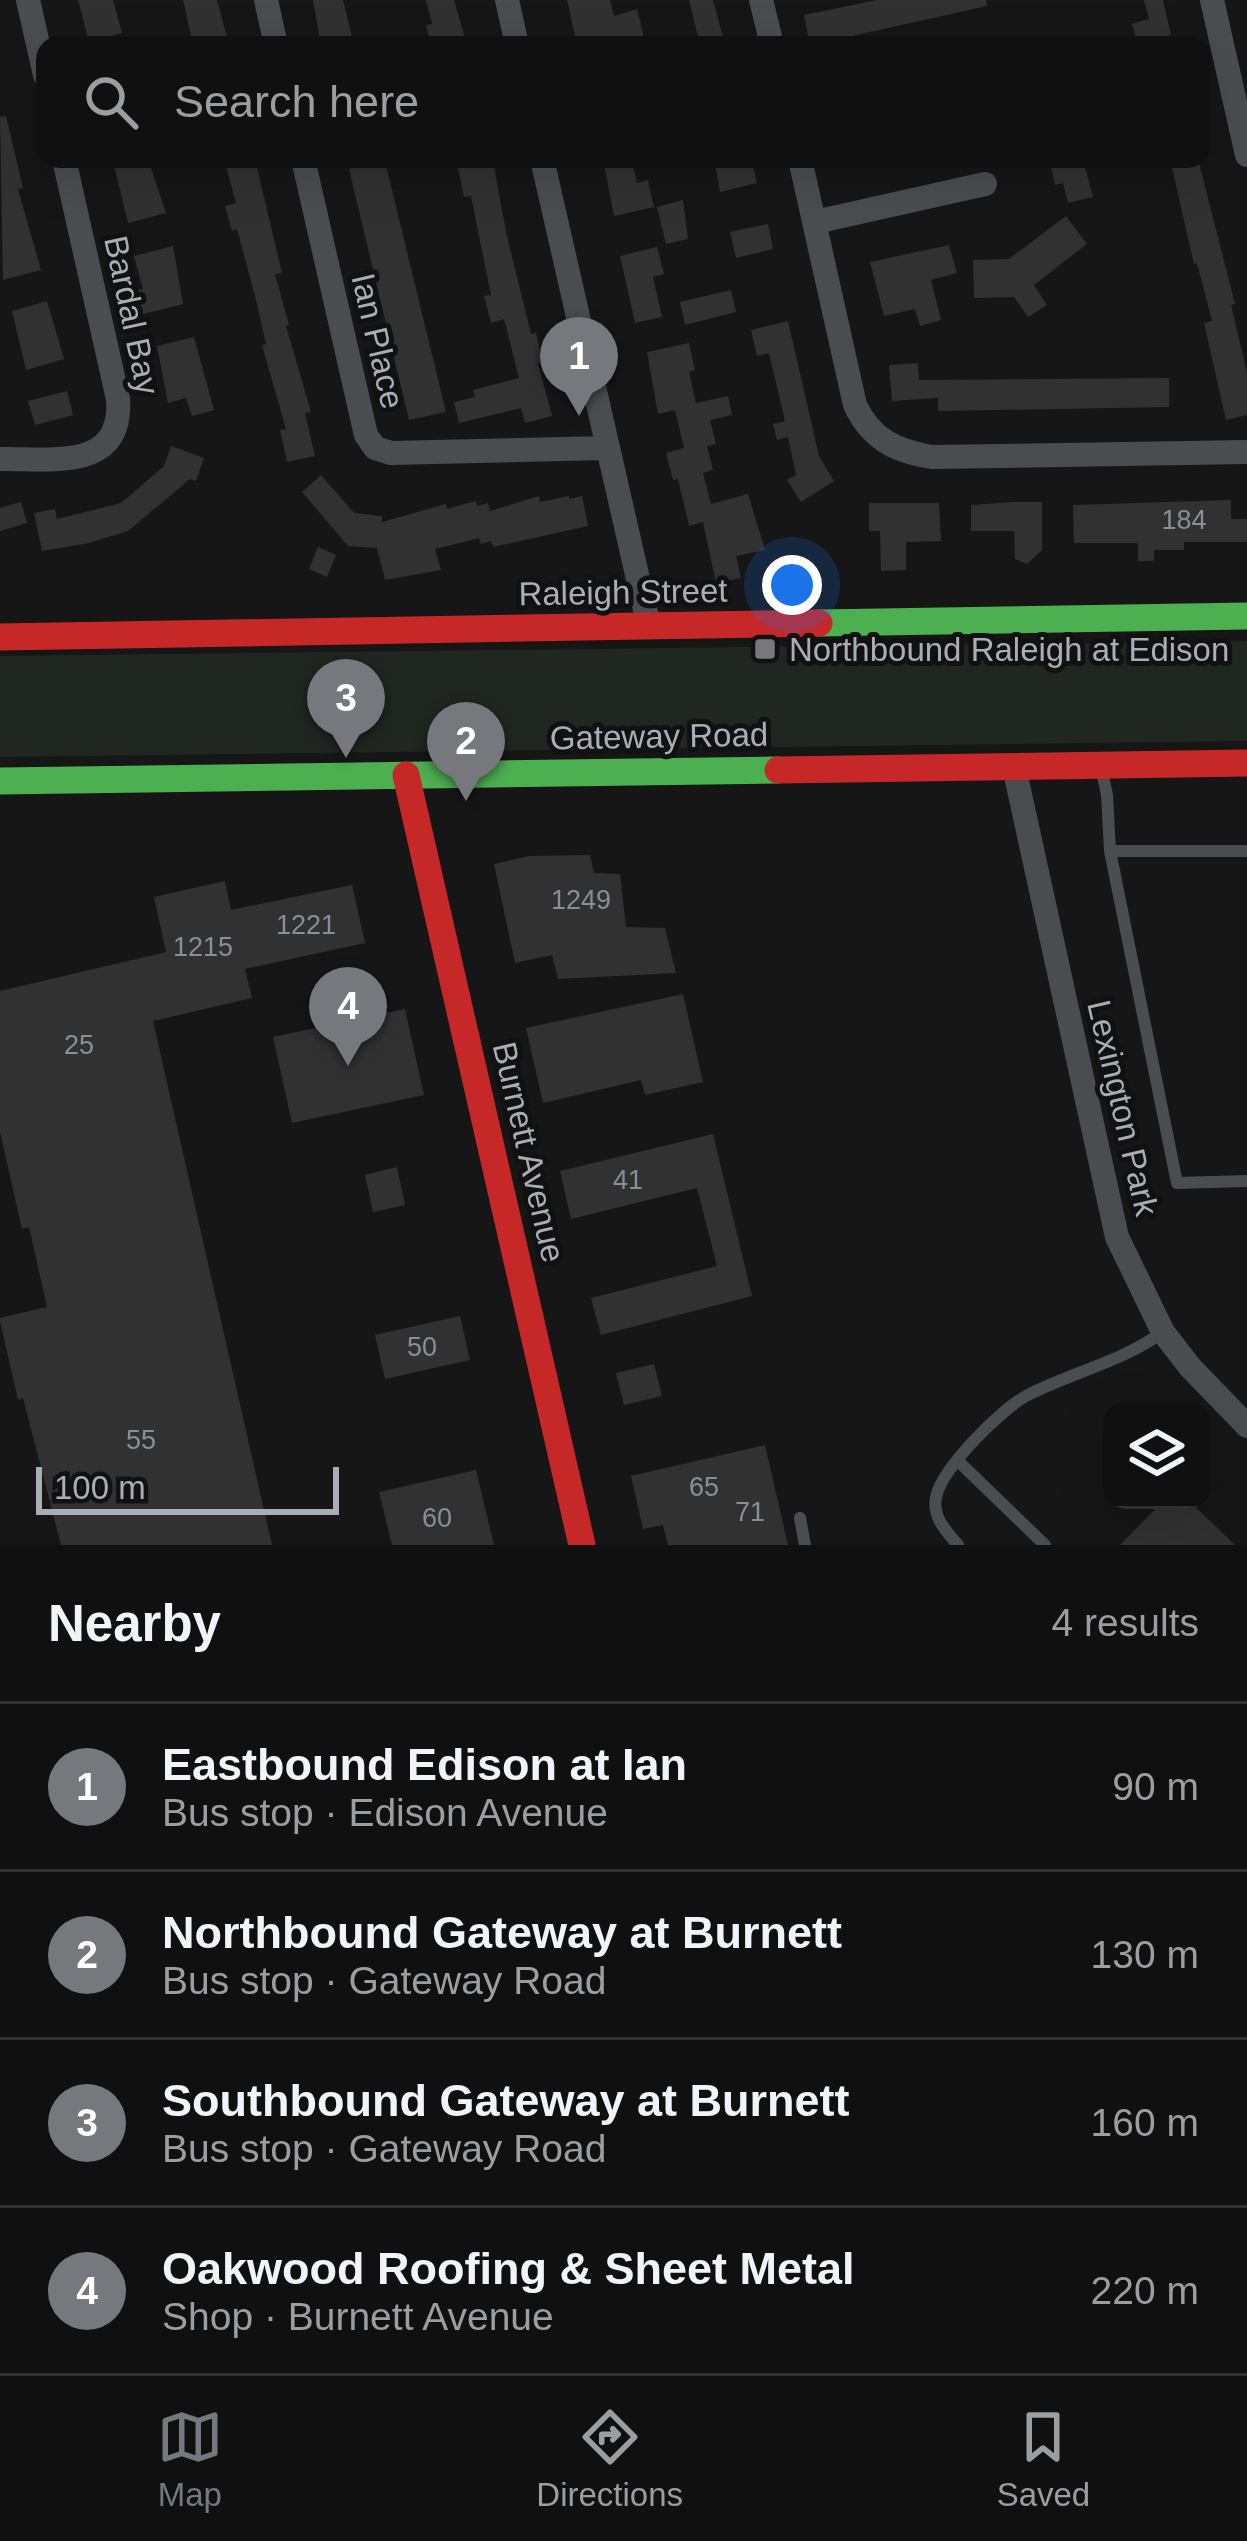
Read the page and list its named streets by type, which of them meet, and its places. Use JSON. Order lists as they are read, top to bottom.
{
  "streets": {
    "street": [
      "Bardal Bay",
      "Ian Place",
      "Raleigh Street",
      "Gateway Road",
      "Lexington Park",
      "Burnett Avenue"
    ]
  },
  "crossings": [
    ["Gateway Road", "Lexington Park"],
    ["Gateway Road", "Burnett Avenue"]
  ],
  "places": {
    "transit": ["Northbound Raleigh at Edison"]
  },
  "house_numbers": [
    "184",
    "1249",
    "1221",
    "1215",
    "25",
    "41",
    "50",
    "55",
    "65",
    "71",
    "60"
  ],
  "scale_bar": "100 m",
  "page": {
    "search": "Search here",
    "pins": [
      "1",
      "3",
      "2",
      "4"
    ],
    "scale": "100 m",
    "heading": ["Nearby", "4 results"],
    "list": [
      {
        "mark": "1",
        "name": "Eastbound Edison at Ian",
        "note": "Bus stop · Edison Avenue",
        "value": "90 m"
      },
      {
        "mark": "2",
        "name": "Northbound Gateway at Burnett",
        "note": "Bus stop · Gateway Road",
        "value": "130 m"
      },
      {
        "mark": "3",
        "name": "Southbound Gateway at Burnett",
        "note": "Bus stop · Gateway Road",
        "value": "160 m"
      },
      {
        "mark": "4",
        "name": "Oakwood Roofing & Sheet Metal",
        "note": "Shop · Burnett Avenue",
        "value": "220 m"
      }
    ],
    "nav": ["Map", "Directions", "Saved"]
  }
}
